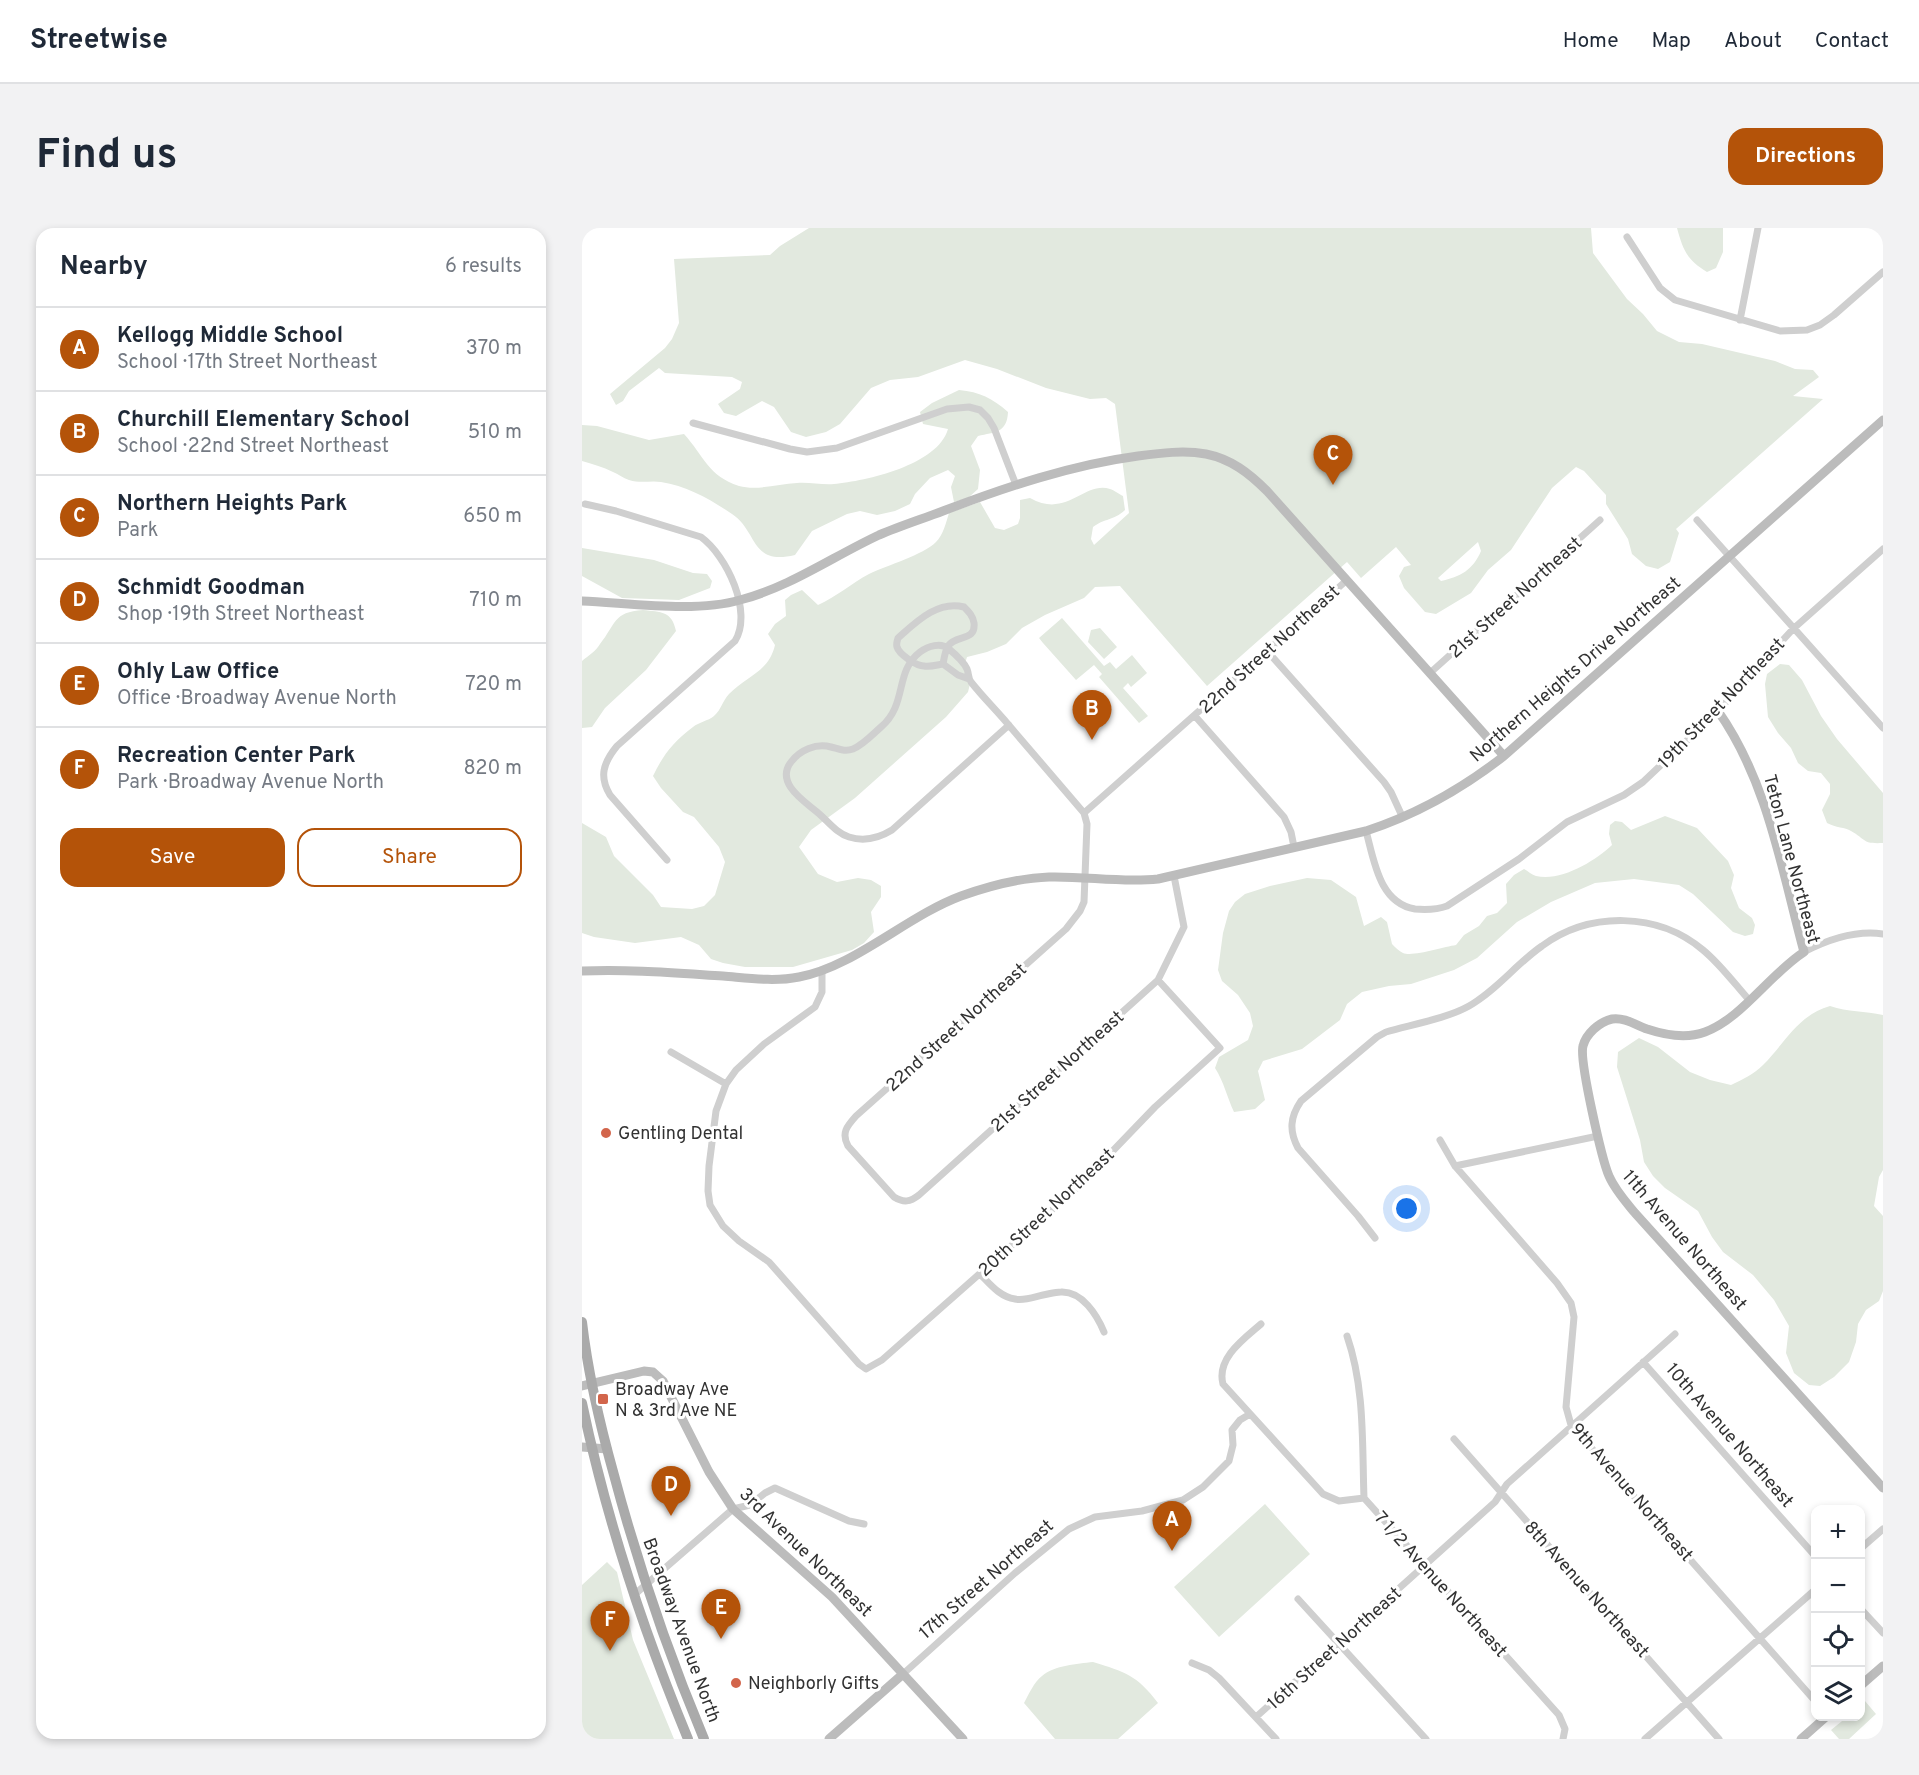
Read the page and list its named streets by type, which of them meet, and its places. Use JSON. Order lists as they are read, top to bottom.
{
  "streets": {
    "main road": ["Broadway Avenue North"],
    "street": [
      "21st Street Northeast",
      "22nd Street Northeast",
      "Northern Heights Drive Northeast",
      "19th Street Northeast",
      "Teton Lane Northeast",
      "20th Street Northeast",
      "11th Avenue Northeast",
      "10th Avenue Northeast",
      "9th Avenue Northeast",
      "3rd Avenue Northeast",
      "17th Street Northeast",
      "7 1/2 Avenue Northeast",
      "8th Avenue Northeast",
      "16th Street Northeast"
    ]
  },
  "crossings": [
    ["21st Street Northeast", "22nd Street Northeast"],
    ["21st Street Northeast", "Northern Heights Drive Northeast"],
    ["21st Street Northeast", "20th Street Northeast"],
    ["22nd Street Northeast", "Northern Heights Drive Northeast"],
    ["Northern Heights Drive Northeast", "19th Street Northeast"],
    ["19th Street Northeast", "Teton Lane Northeast"],
    ["Teton Lane Northeast", "11th Avenue Northeast"],
    ["10th Avenue Northeast", "16th Street Northeast"],
    ["9th Avenue Northeast", "16th Street Northeast"],
    ["3rd Avenue Northeast", "17th Street Northeast"],
    ["3rd Avenue Northeast", "Broadway Avenue North"],
    ["17th Street Northeast", "7 1/2 Avenue Northeast"],
    ["7 1/2 Avenue Northeast", "16th Street Northeast"],
    ["8th Avenue Northeast", "16th Street Northeast"]
  ],
  "places": {
    "other": ["Gentling Dental", "Neighborly Gifts"],
    "transit": ["Broadway Ave N & 3rd Ave NE"]
  },
  "page": {
    "header": "Streetwise",
    "nav": [
      "Home",
      "Map",
      "About",
      "Contact"
    ],
    "buttons": [
      "Directions",
      ["Save", "Share"]
    ],
    "title": "Find us",
    "heading": ["Nearby", "6 results"],
    "list": [
      {
        "mark": "A",
        "name": "Kellogg Middle School",
        "note": "School · 17th Street Northeast",
        "value": "370 m"
      },
      {
        "mark": "B",
        "name": "Churchill Elementary School",
        "note": "School · 22nd Street Northeast",
        "value": "510 m"
      },
      {
        "mark": "C",
        "name": "Northern Heights Park",
        "note": "Park",
        "value": "650 m"
      },
      {
        "mark": "D",
        "name": "Schmidt Goodman",
        "note": "Shop · 19th Street Northeast",
        "value": "710 m"
      },
      {
        "mark": "E",
        "name": "Ohly Law Office",
        "note": "Office · Broadway Avenue North",
        "value": "720 m"
      },
      {
        "mark": "F",
        "name": "Recreation Center Park",
        "note": "Park · Broadway Avenue North",
        "value": "820 m"
      }
    ],
    "pins": [
      "C",
      "B",
      "D",
      "A",
      "E",
      "F"
    ],
    "map_buttons": ["+", "−"]
  }
}
